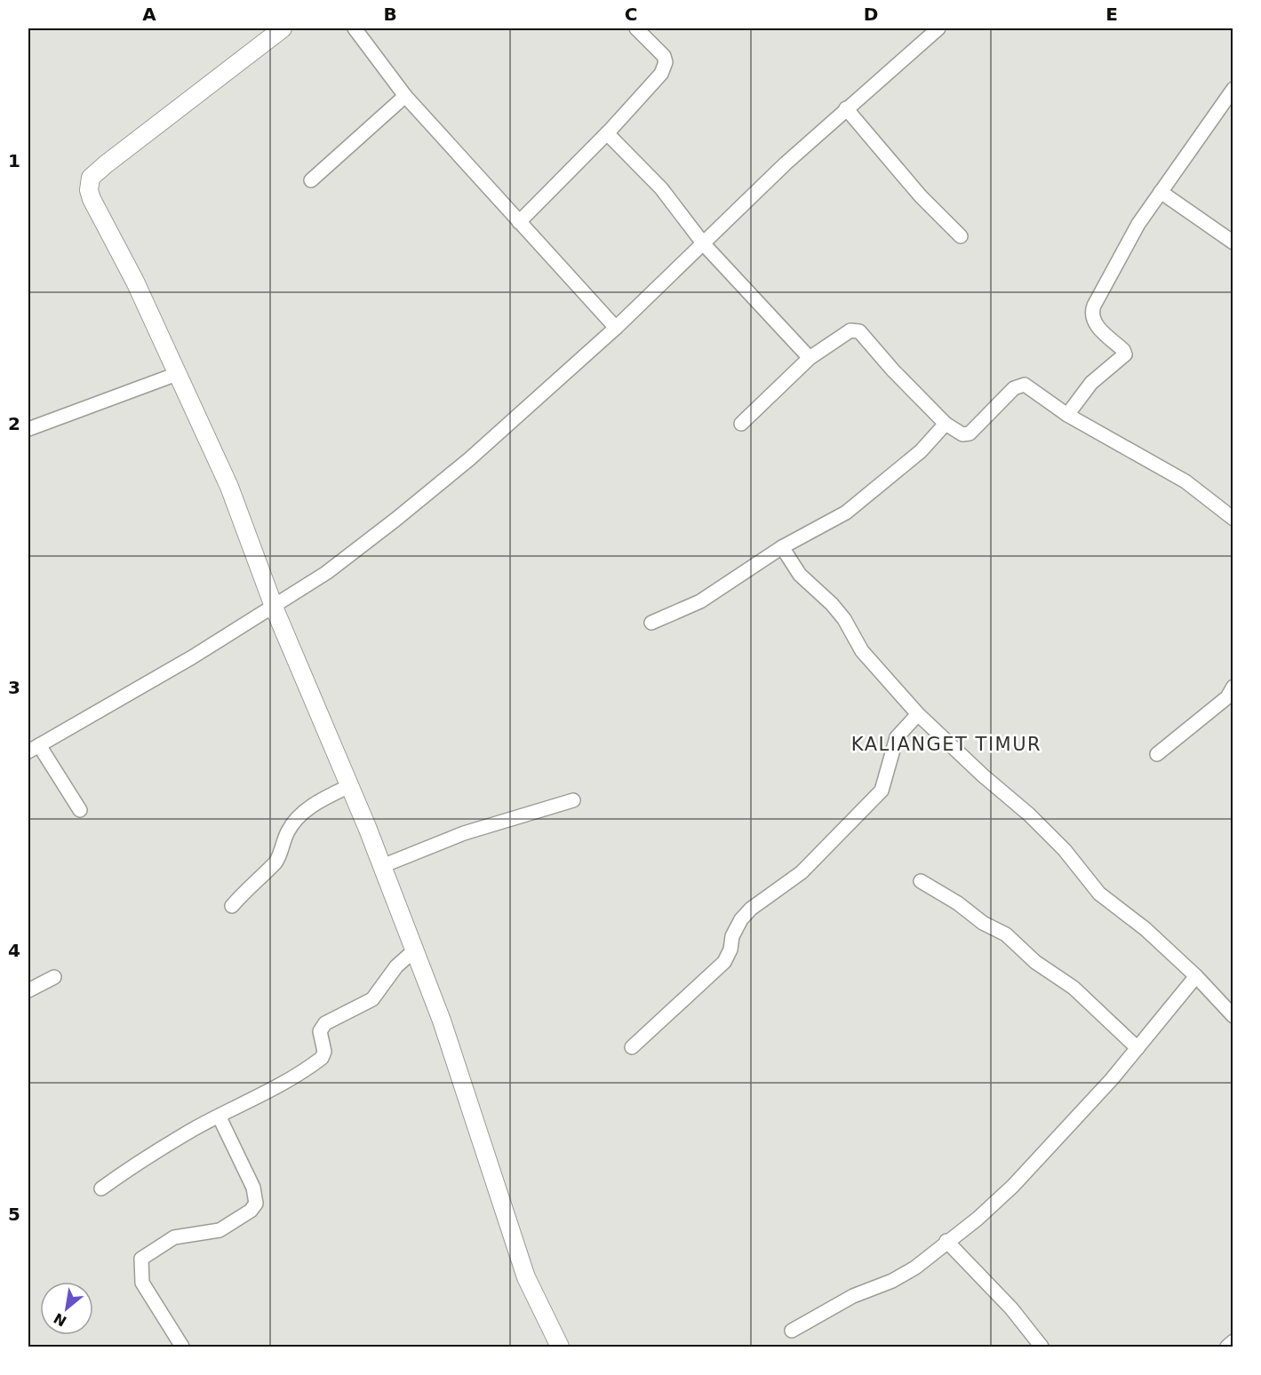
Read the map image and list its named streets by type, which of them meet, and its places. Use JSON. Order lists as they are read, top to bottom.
{
  "districts": ["KALIANGET TIMUR"],
  "north": "bottom left",
  "grid": {
    "columns": [
      "A",
      "B",
      "C",
      "D",
      "E"
    ],
    "rows": [
      "1",
      "2",
      "3",
      "4",
      "5"
    ]
  }
}
